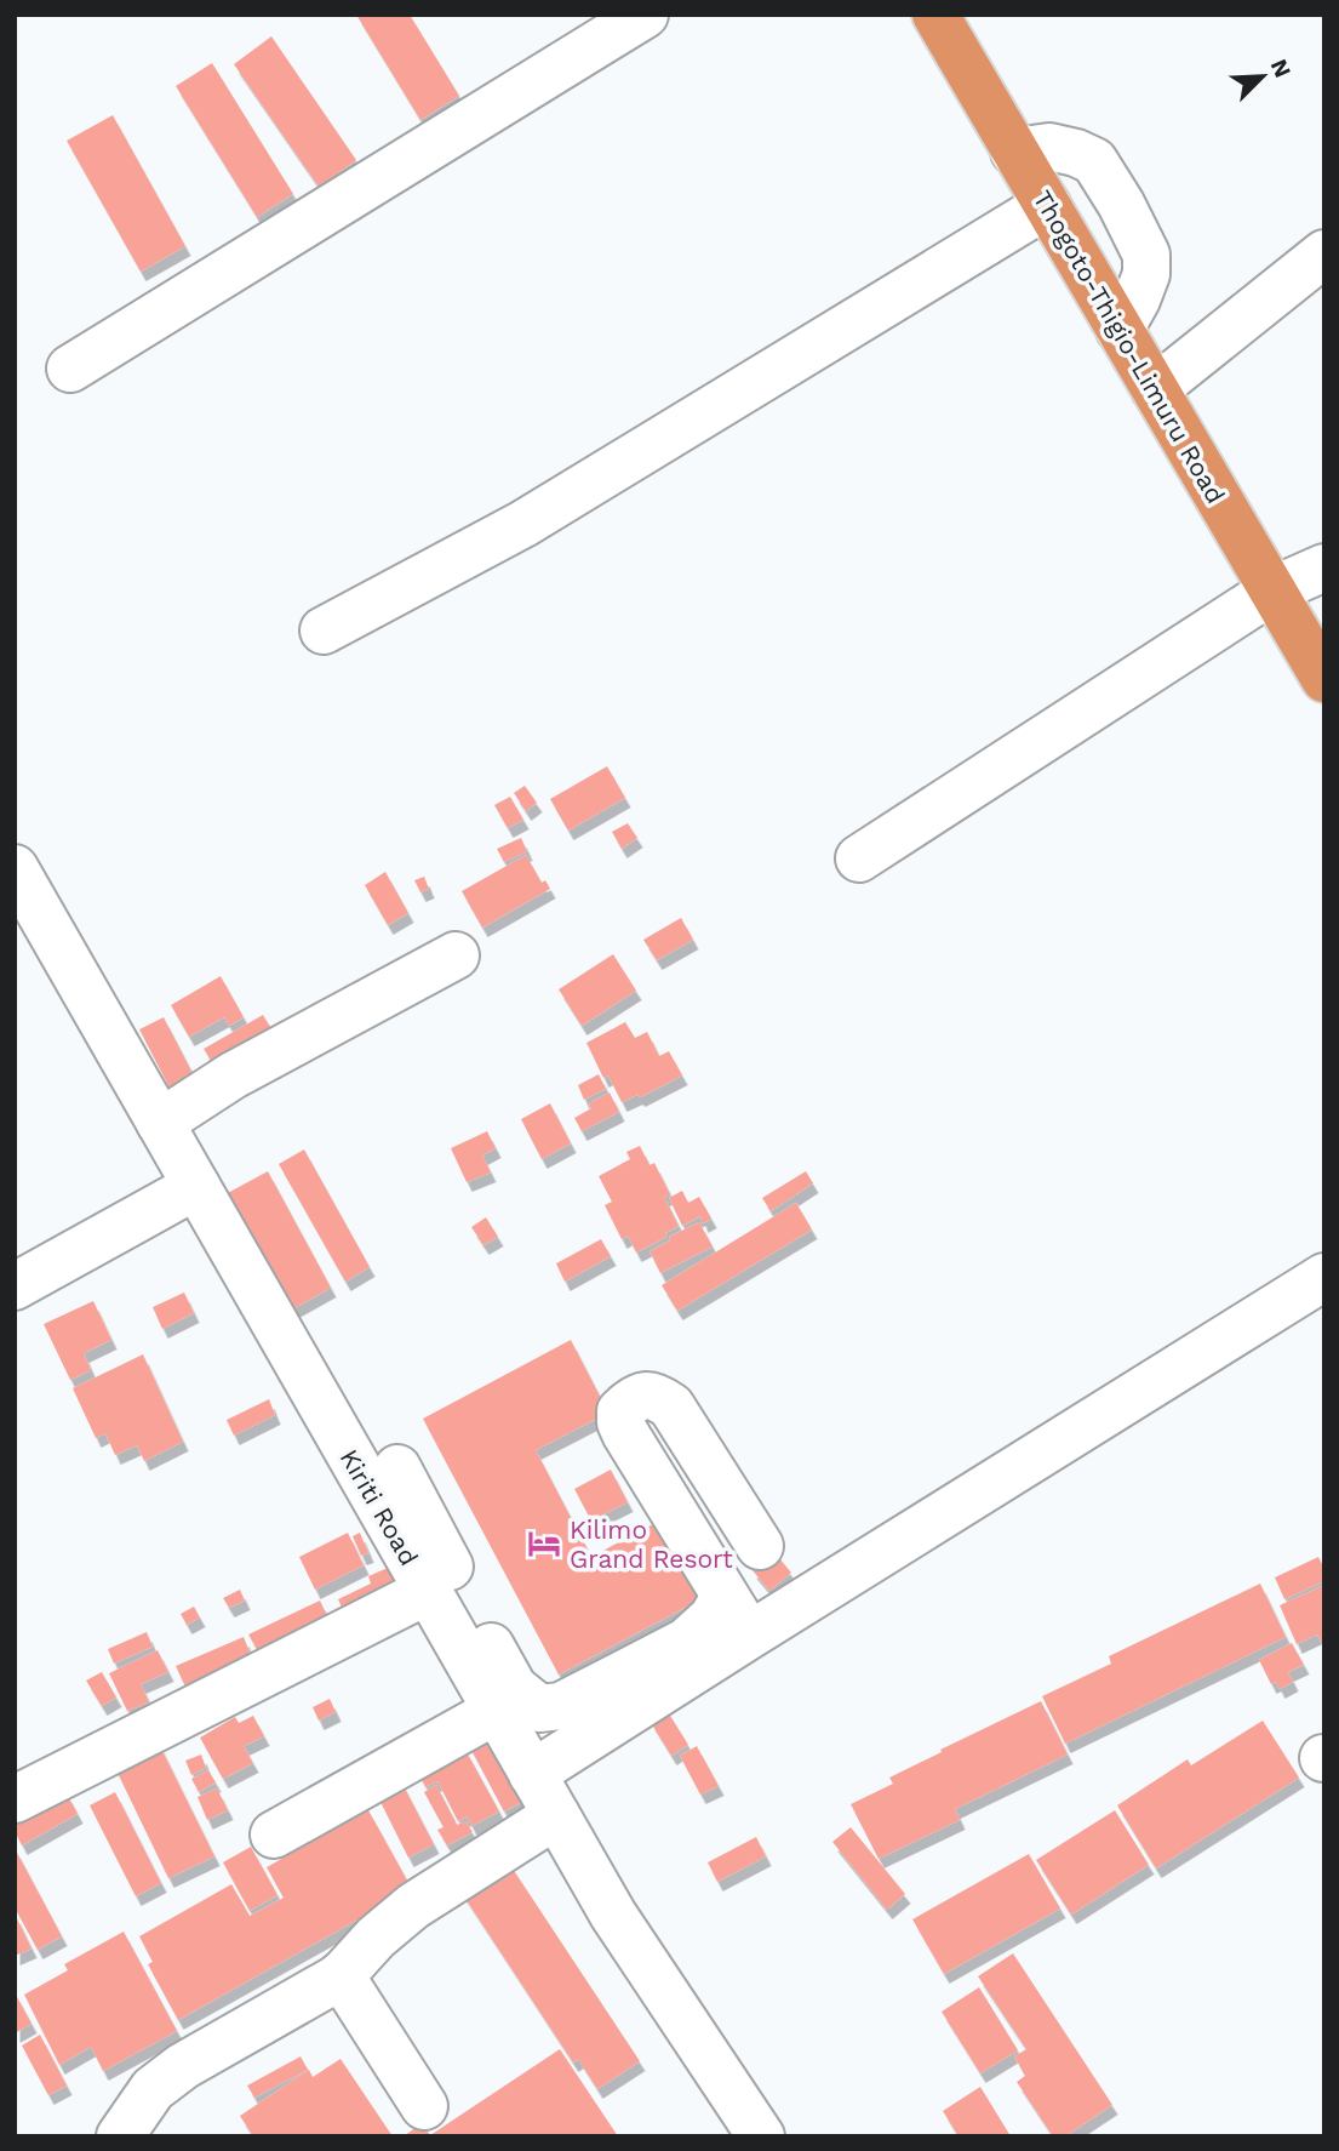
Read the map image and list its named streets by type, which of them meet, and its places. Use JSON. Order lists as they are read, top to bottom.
{
  "streets": {
    "highway": ["Thogoto-Thigio-Limuru Road"],
    "street": ["Kiriti Road"]
  },
  "places": {
    "hotel": ["Kilimo Grand Resort"]
  },
  "north": "top right"
}
